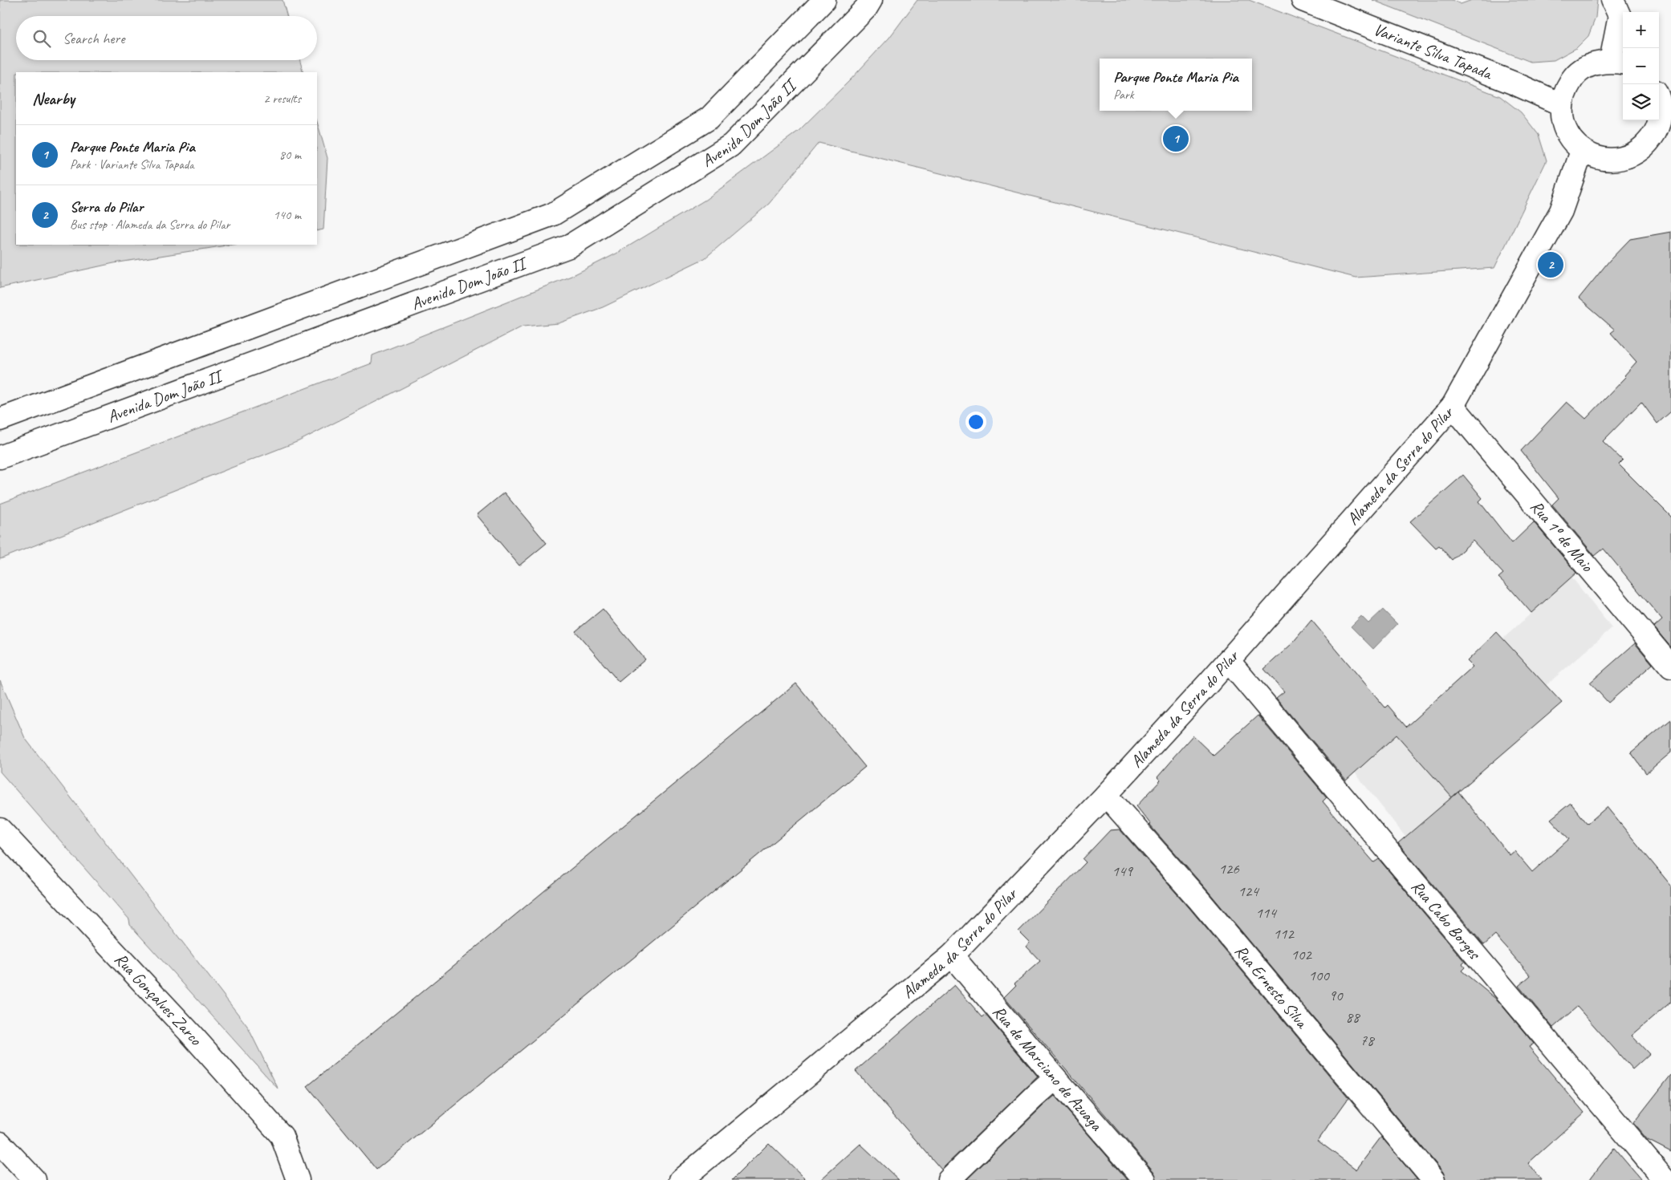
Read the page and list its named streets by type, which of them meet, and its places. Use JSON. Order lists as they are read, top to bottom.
{
  "streets": {
    "street": [
      "Variante Silva Tapada",
      "Avenida Dom João II",
      "Alameda da Serra do Pilar",
      "Rua 1º de Maio",
      "Rua Cabo Borges",
      "Rua Ernesto Silva",
      "Rua Gonçalves Zarco",
      "Rua de Marciano de Azuaga"
    ]
  },
  "crossings": [
    ["Alameda da Serra do Pilar", "Rua 1º de Maio"],
    ["Alameda da Serra do Pilar", "Rua Cabo Borges"],
    ["Alameda da Serra do Pilar", "Rua Ernesto Silva"],
    ["Alameda da Serra do Pilar", "Rua de Marciano de Azuaga"]
  ],
  "house_numbers": [
    "126",
    "149",
    "124",
    "114",
    "112",
    "102",
    "100",
    "90",
    "88",
    "78"
  ],
  "page": {
    "map_buttons": ["+", "−"],
    "search": "Search here",
    "popup": ["Parque Ponte Maria Pia", "Park"],
    "heading": ["Nearby", "2 results"],
    "pins": ["1", "2"],
    "list": [
      {
        "mark": "1",
        "name": "Parque Ponte Maria Pia",
        "note": "Park · Variante Silva Tapada",
        "value": "80 m"
      },
      {
        "mark": "2",
        "name": "Serra do Pilar",
        "note": "Bus stop · Alameda da Serra do Pilar",
        "value": "140 m"
      }
    ]
  }
}
